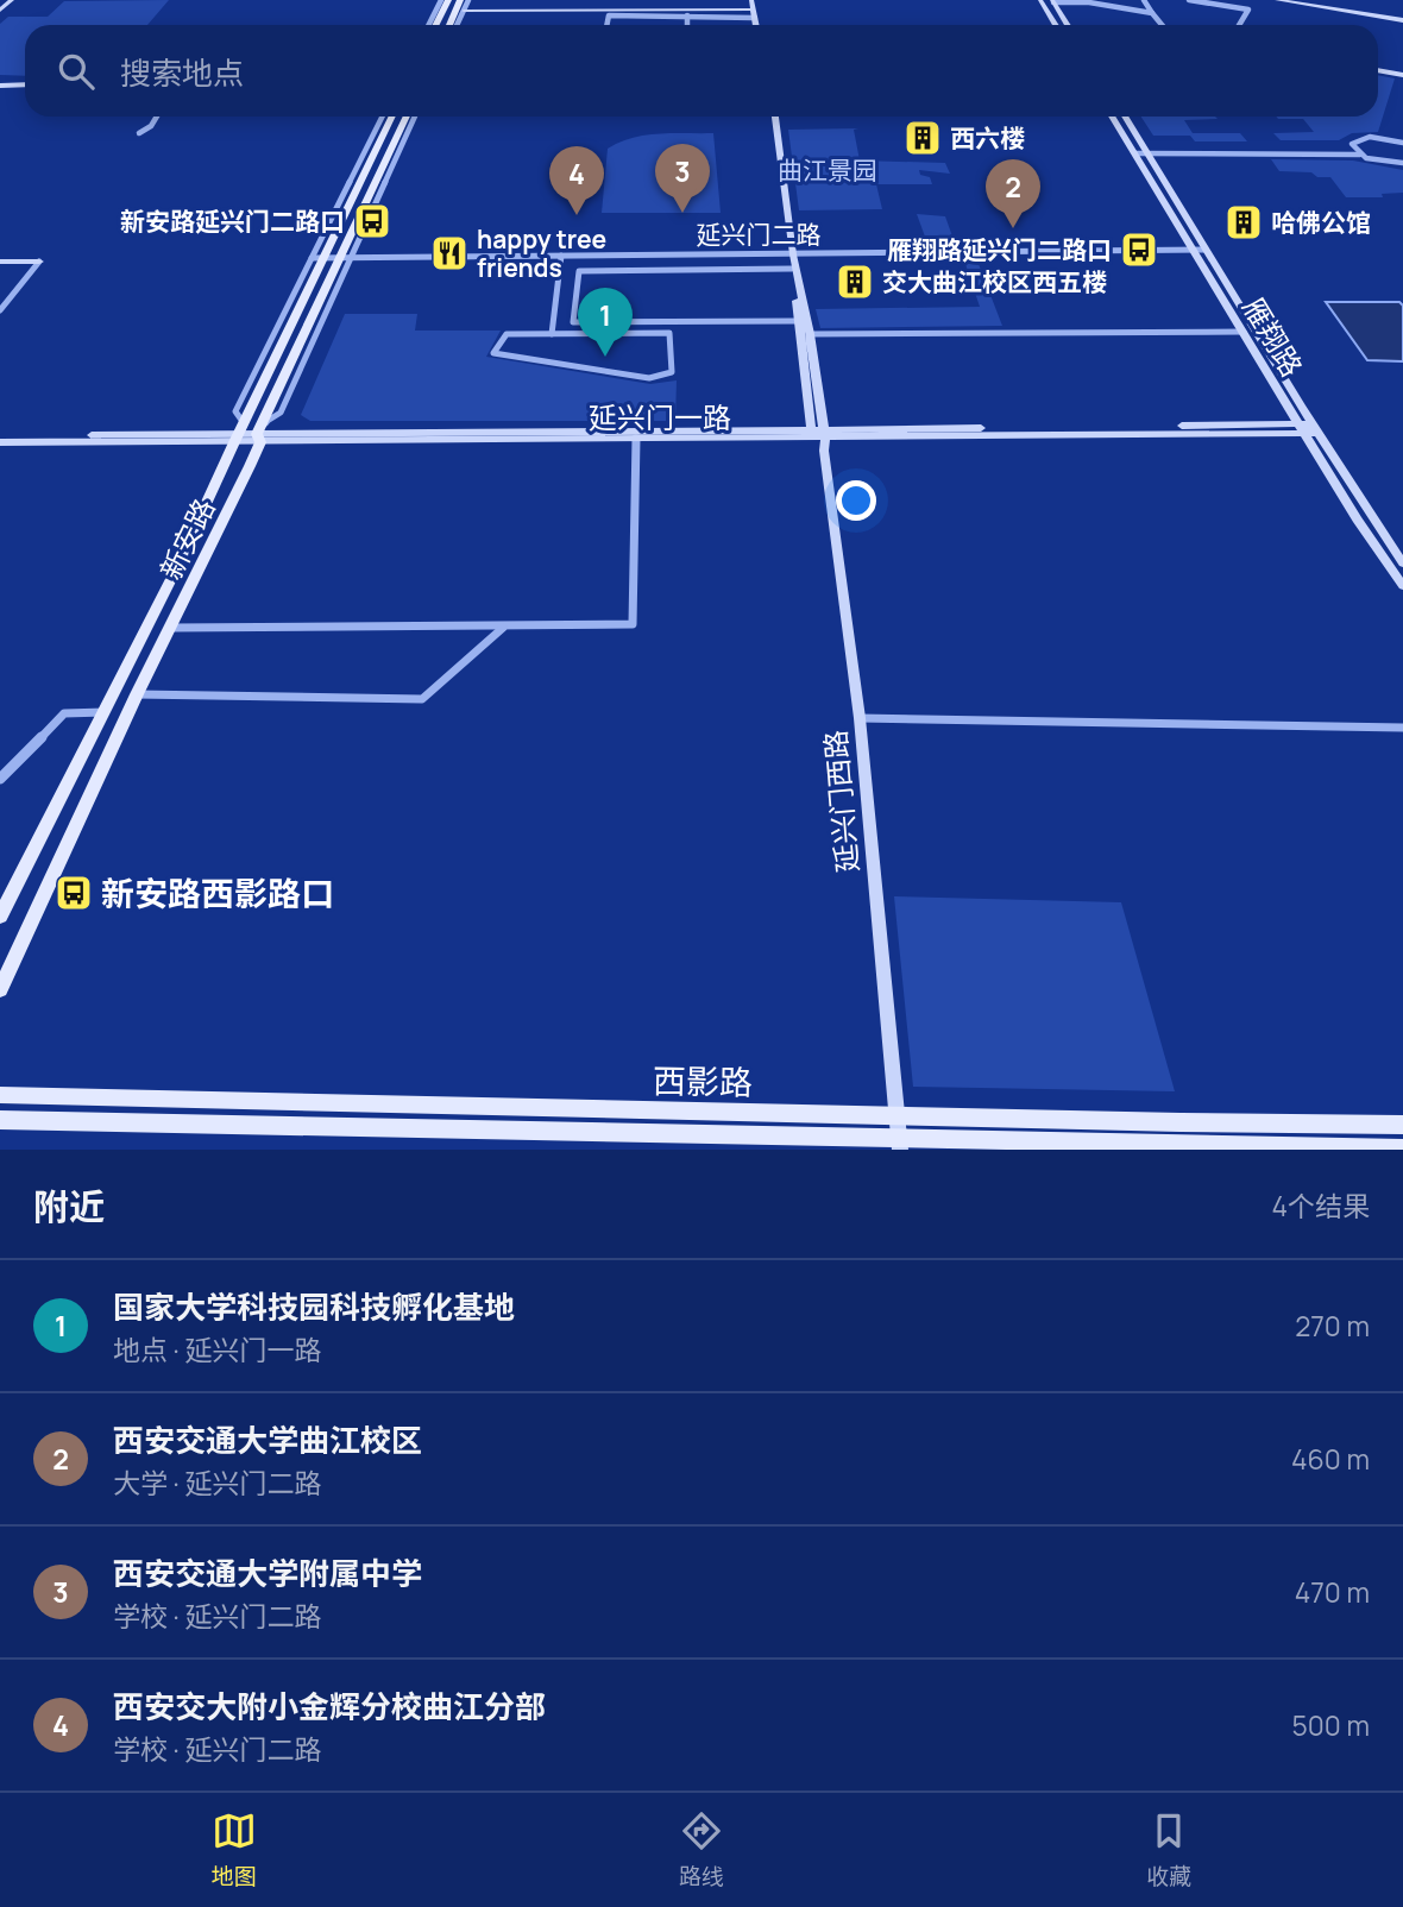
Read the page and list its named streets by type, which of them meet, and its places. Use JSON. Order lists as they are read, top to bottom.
{
  "streets": {
    "main road": ["新安路", "西影路"],
    "street": [
      "延兴门二路",
      "雁翔路",
      "延兴门一路",
      "延兴门西路"
    ]
  },
  "crossings": [
    ["延兴门二路", "雁翔路"],
    ["延兴门二路", "新安路"],
    ["延兴门二路", "延兴门西路"],
    ["雁翔路", "延兴门一路"],
    ["延兴门一路", "新安路"],
    ["延兴门一路", "延兴门西路"],
    ["延兴门西路", "西影路"]
  ],
  "parks": ["曲江景园"],
  "places": {
    "building": ["西六楼", "哈佛公馆", "交大曲江校区西五楼"],
    "bus stop": ["新安路延兴门二路口", "雁翔路延兴门二路口", "新安路西影路口"],
    "restaurant": ["happy tree friends"]
  },
  "page": {
    "search": "搜索地点",
    "pins": [
      "3",
      "4",
      "2",
      "1"
    ],
    "heading": ["附近", "4个结果"],
    "list": [
      {
        "mark": "1",
        "name": "国家大学科技园科技孵化基地",
        "note": "地点 · 延兴门一路",
        "value": "270 m"
      },
      {
        "mark": "2",
        "name": "西安交通大学曲江校区",
        "note": "大学 · 延兴门二路",
        "value": "460 m"
      },
      {
        "mark": "3",
        "name": "西安交通大学附属中学",
        "note": "学校 · 延兴门二路",
        "value": "470 m"
      },
      {
        "mark": "4",
        "name": "西安交大附小金辉分校曲江分部",
        "note": "学校 · 延兴门二路",
        "value": "500 m"
      }
    ],
    "nav": ["地图", "路线", "收藏"]
  }
}
